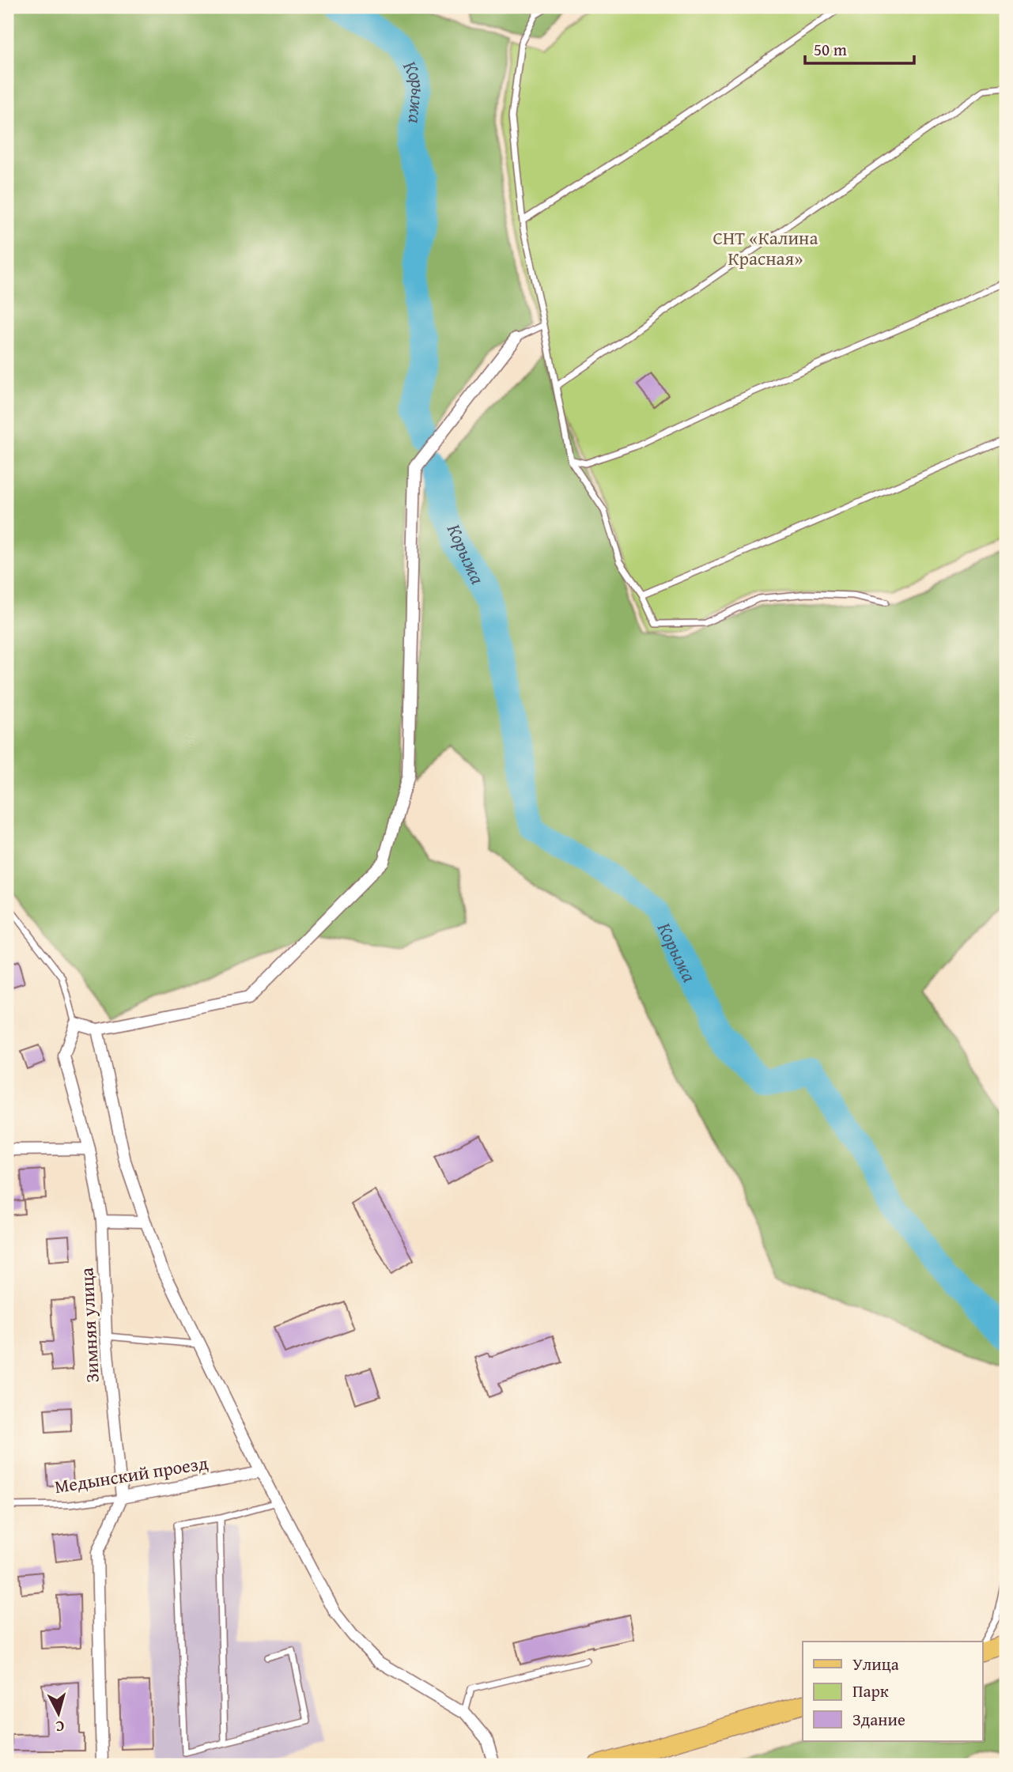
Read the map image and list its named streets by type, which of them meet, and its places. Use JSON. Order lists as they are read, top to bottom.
{
  "streets": {
    "street": ["Зимняя улица", "Медынский проезд"]
  },
  "crossings": [
    ["Зимняя улица", "Медынский проезд"]
  ],
  "water": ["Корыжа"],
  "parks": ["СНТ «Калина Красная»"],
  "legend": ["Улица", "Парк", "Здание"],
  "scale_bar": "50 m",
  "north": "bottom"
}
